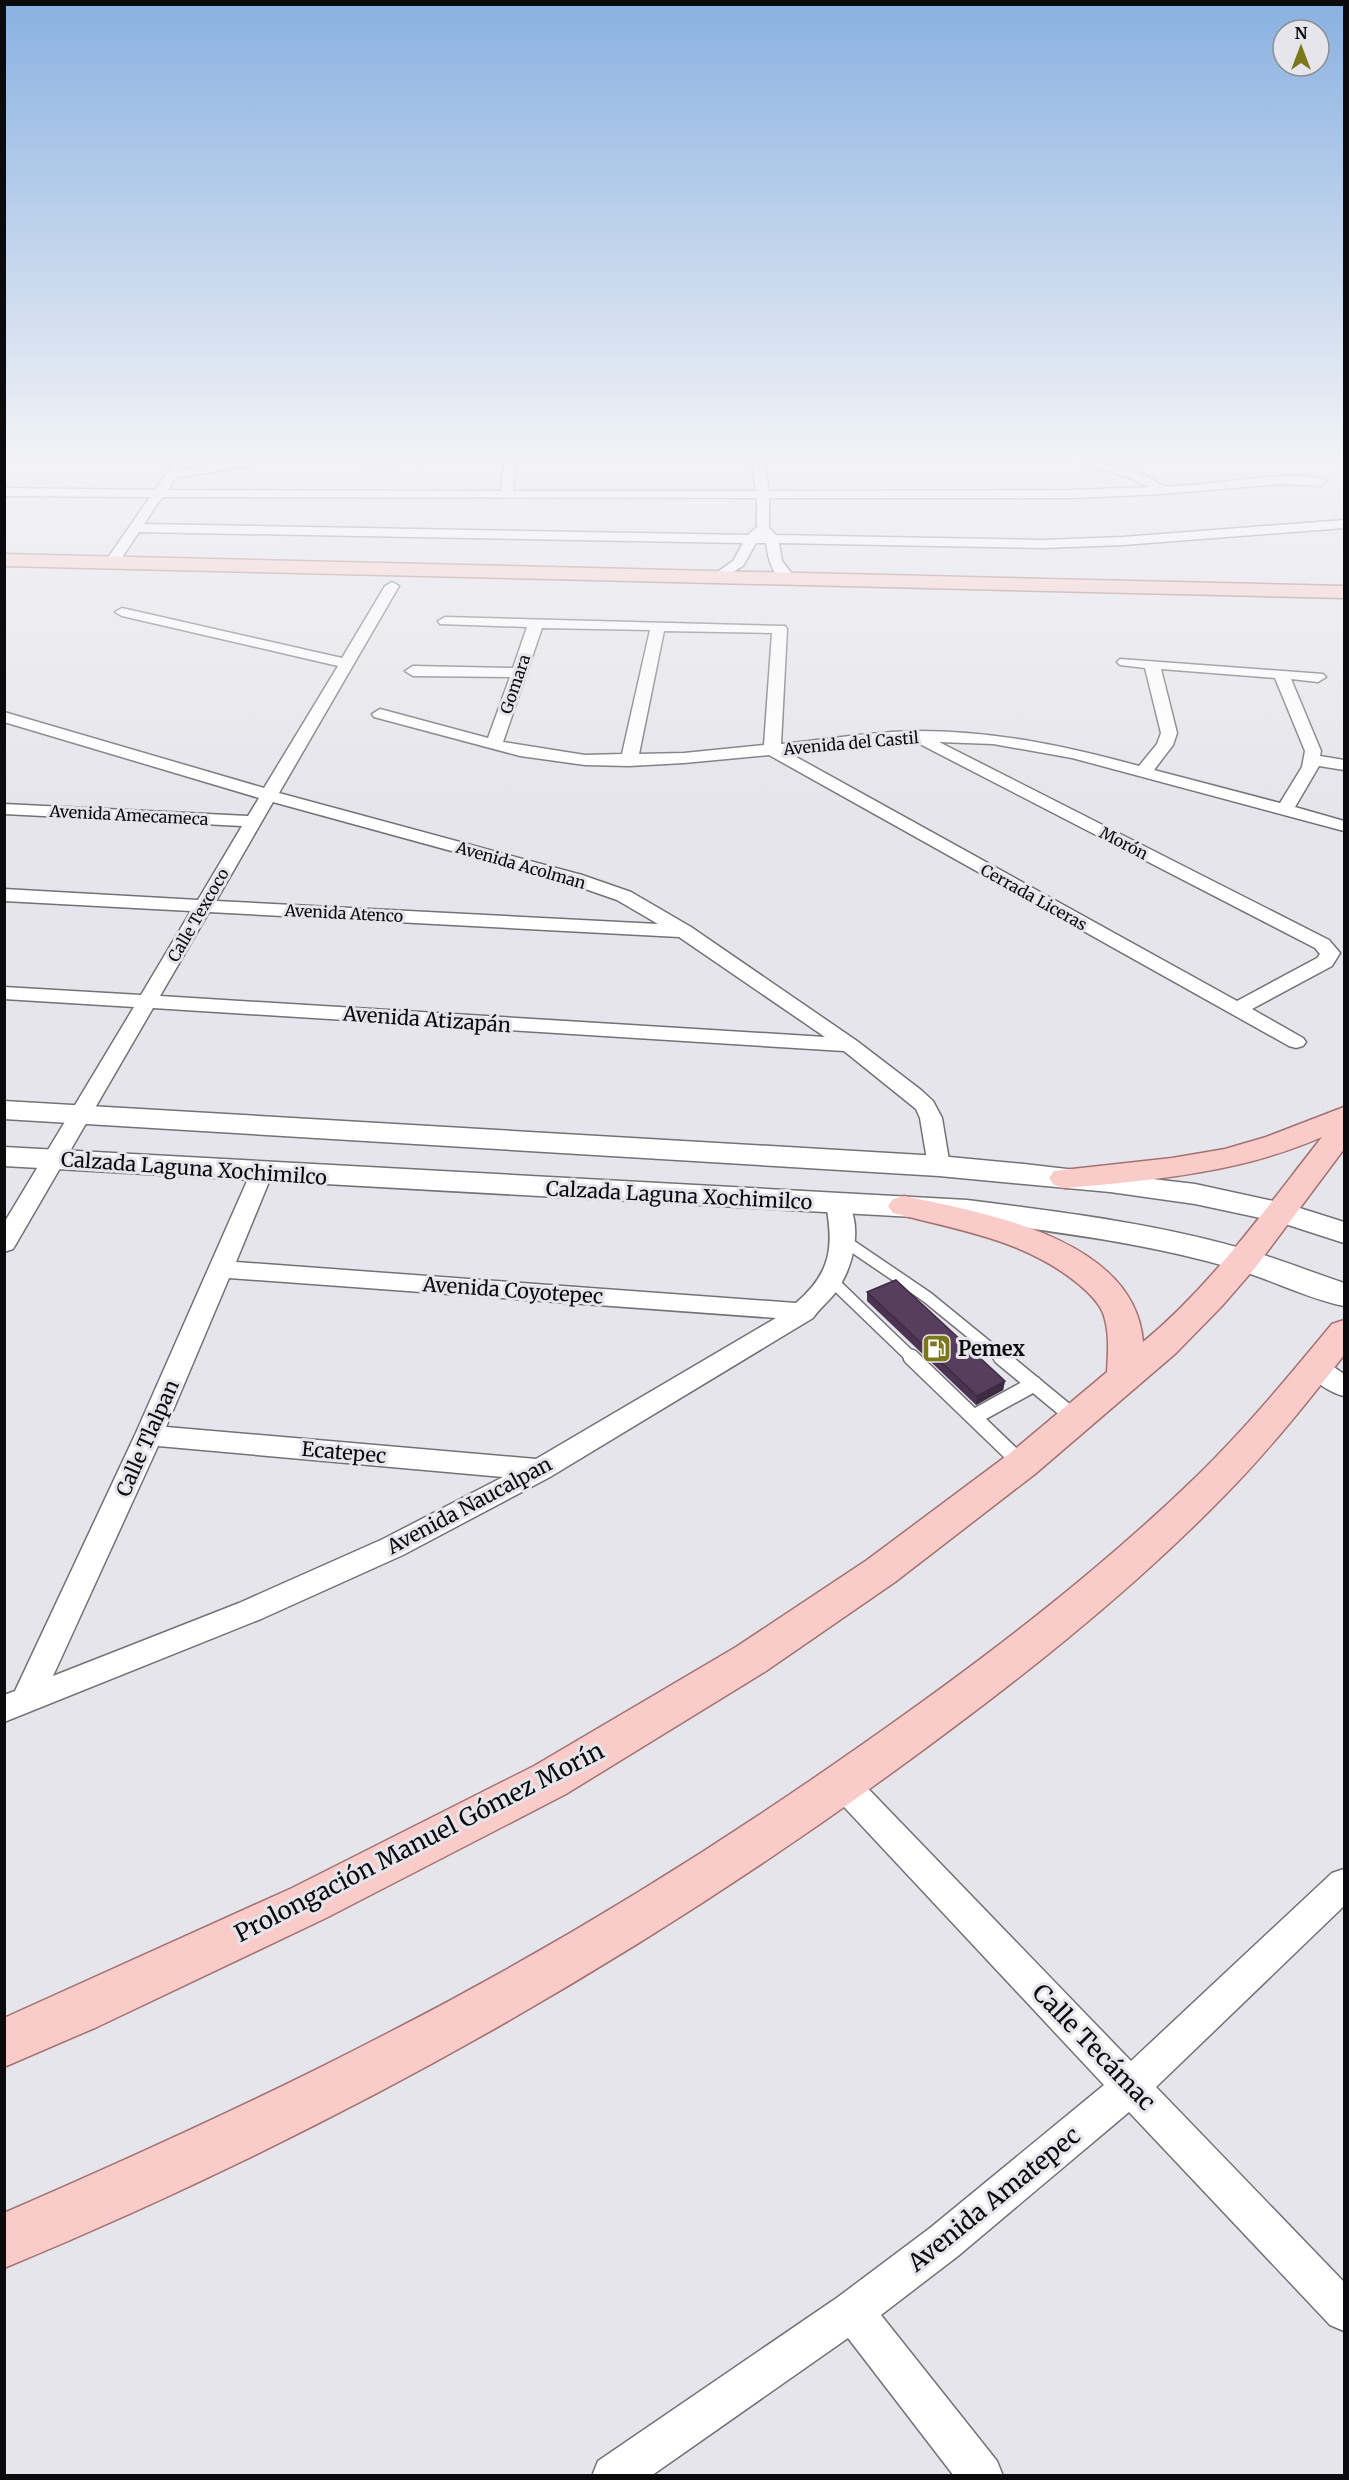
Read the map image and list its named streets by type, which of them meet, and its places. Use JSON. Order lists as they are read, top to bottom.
{
  "streets": {
    "main road": ["Calzada Laguna Xochimilco", "Prolongación Manuel Gómez Morín"],
    "street": [
      "Gomara",
      "Avenida del Castil",
      "Avenida Amecameca",
      "Morón",
      "Avenida Acolman",
      "Cerrada Liceras",
      "Avenida Atenco",
      "Calle Texcoco",
      "Avenida Atizapán",
      "Avenida Coyotepec",
      "Calle Tlalpan",
      "Ecatepec",
      "Avenida Naucalpan",
      "Calle Tecámac",
      "Avenida Amatepec"
    ]
  },
  "crossings": [
    ["Gomara", "Avenida del Castil"],
    ["Avenida del Castil", "Morón"],
    ["Avenida del Castil", "Cerrada Liceras"],
    ["Avenida Amecameca", "Calle Texcoco"],
    ["Morón", "Cerrada Liceras"],
    ["Avenida Acolman", "Avenida Atenco"],
    ["Avenida Acolman", "Calle Texcoco"],
    ["Avenida Acolman", "Avenida Atizapán"],
    ["Avenida Atenco", "Calle Texcoco"],
    ["Calle Texcoco", "Avenida Atizapán"],
    ["Calle Texcoco", "Calzada Laguna Xochimilco"],
    ["Calzada Laguna Xochimilco", "Calle Tlalpan"],
    ["Calzada Laguna Xochimilco", "Avenida Naucalpan"],
    ["Calzada Laguna Xochimilco", "Prolongación Manuel Gómez Morín"],
    ["Avenida Coyotepec", "Calle Tlalpan"],
    ["Avenida Coyotepec", "Avenida Naucalpan"],
    ["Calle Tlalpan", "Ecatepec"],
    ["Calle Tlalpan", "Avenida Naucalpan"],
    ["Ecatepec", "Avenida Naucalpan"],
    ["Calle Tecámac", "Avenida Amatepec"]
  ],
  "places": {
    "fuel station": ["Pemex"]
  },
  "north": "top"
}
